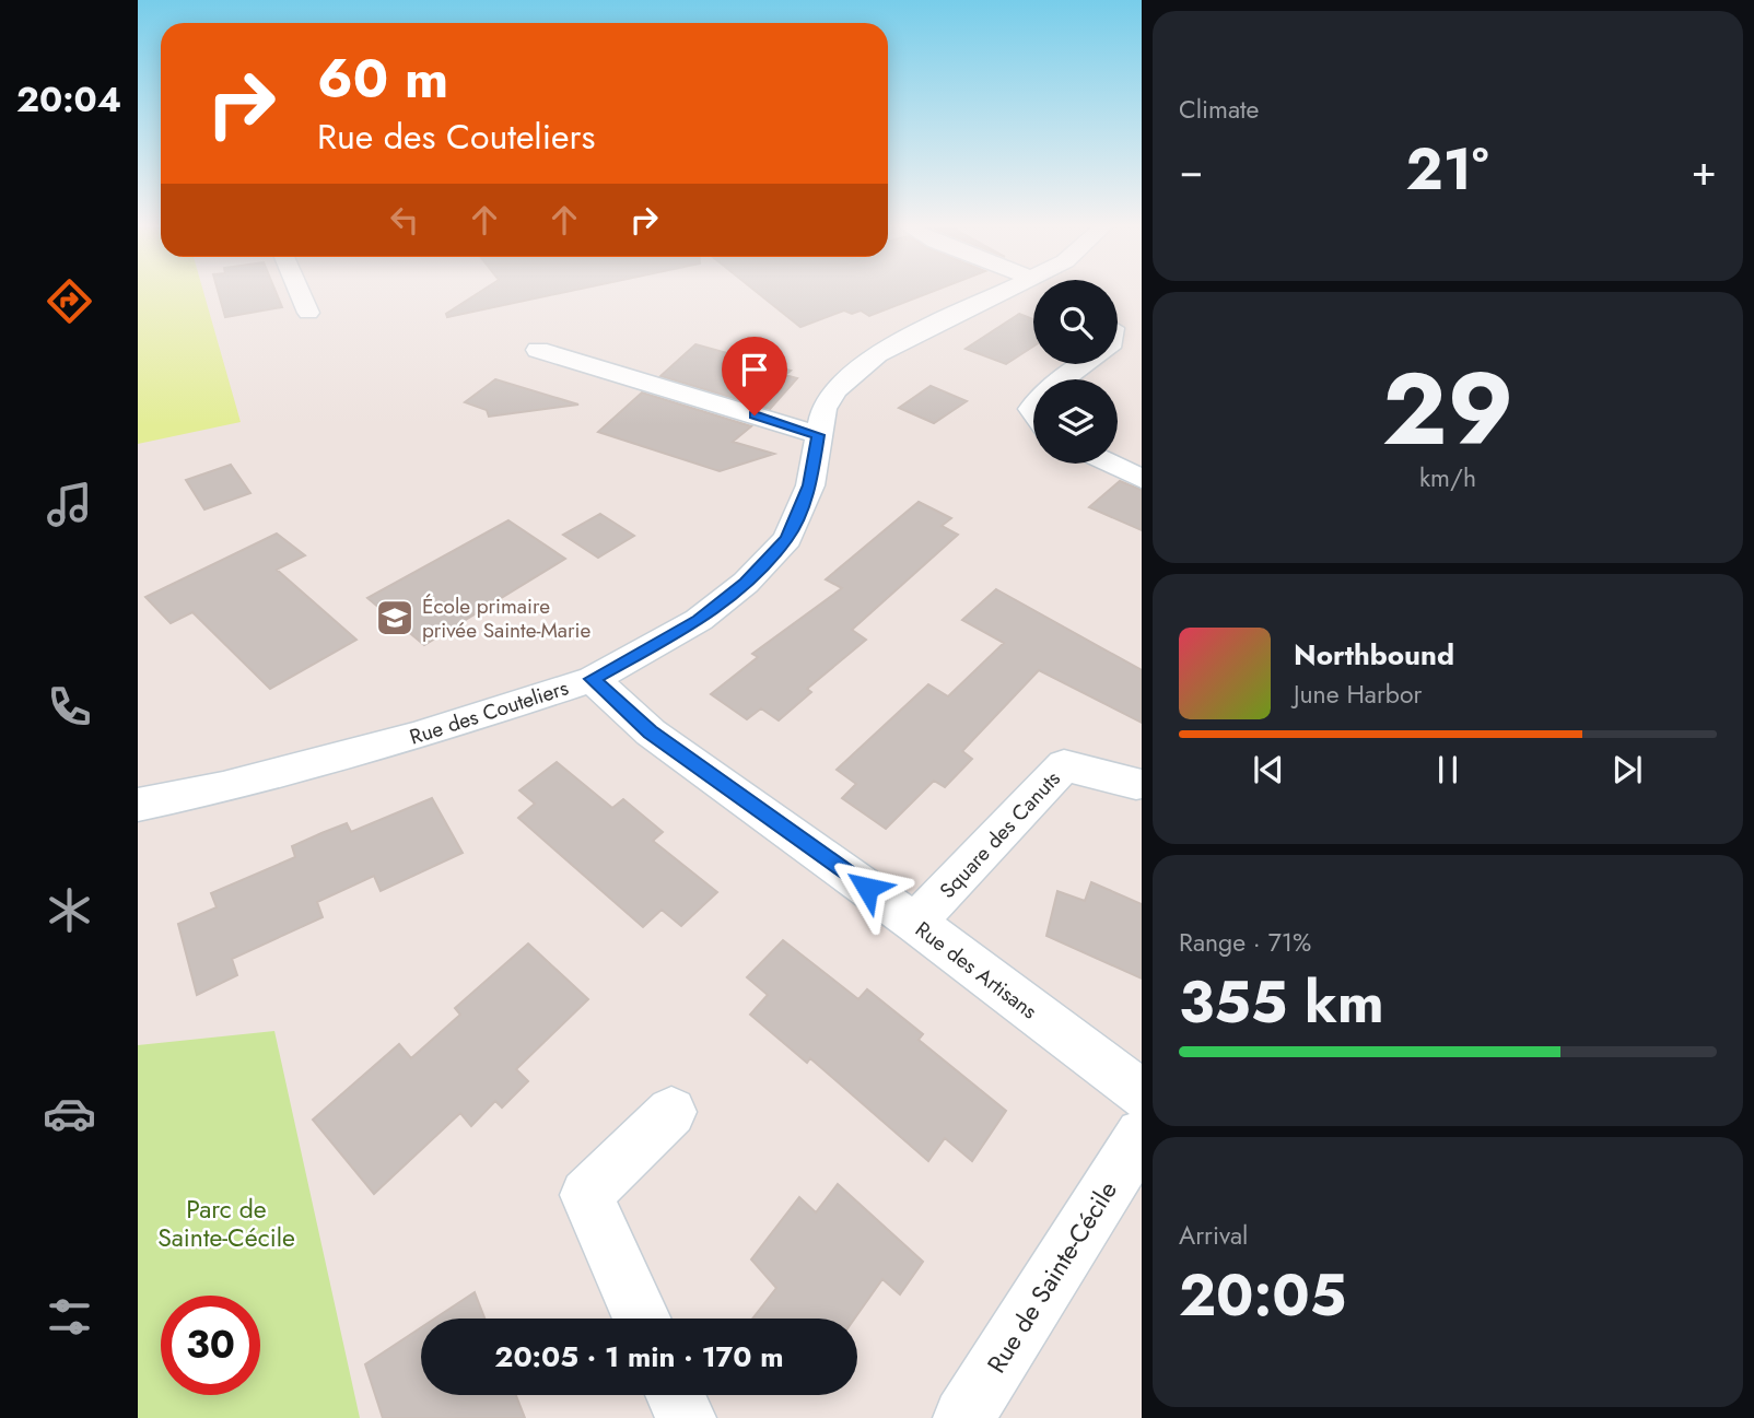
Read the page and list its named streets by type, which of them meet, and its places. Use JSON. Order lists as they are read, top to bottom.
{
  "streets": {
    "street": [
      "Rue des Couteliers",
      "Square des Canuts",
      "Rue des Artisans",
      "Rue de Sainte-Cécile"
    ]
  },
  "crossings": [
    ["Rue des Couteliers", "Rue des Artisans"],
    ["Square des Canuts", "Rue des Artisans"]
  ],
  "parks": ["Parc de Sainte-Cécile"],
  "places": {
    "school or university": ["École primaire privée Sainte-Marie"]
  },
  "page": {
    "tabs": "20:04",
    "tile": [
      "Climate",
      ["29", "km/h"],
      ["Range · 71%", "355 km"],
      ["Arrival", "20:05"]
    ],
    "turn": ["60 m", "Rue des Couteliers"],
    "heat": ["−", "21°", "+"],
    "song": ["Northbound", "June Harbor"],
    "limit": "30",
    "trip": "20:05 · 1 min · 170 m"
  }
}
